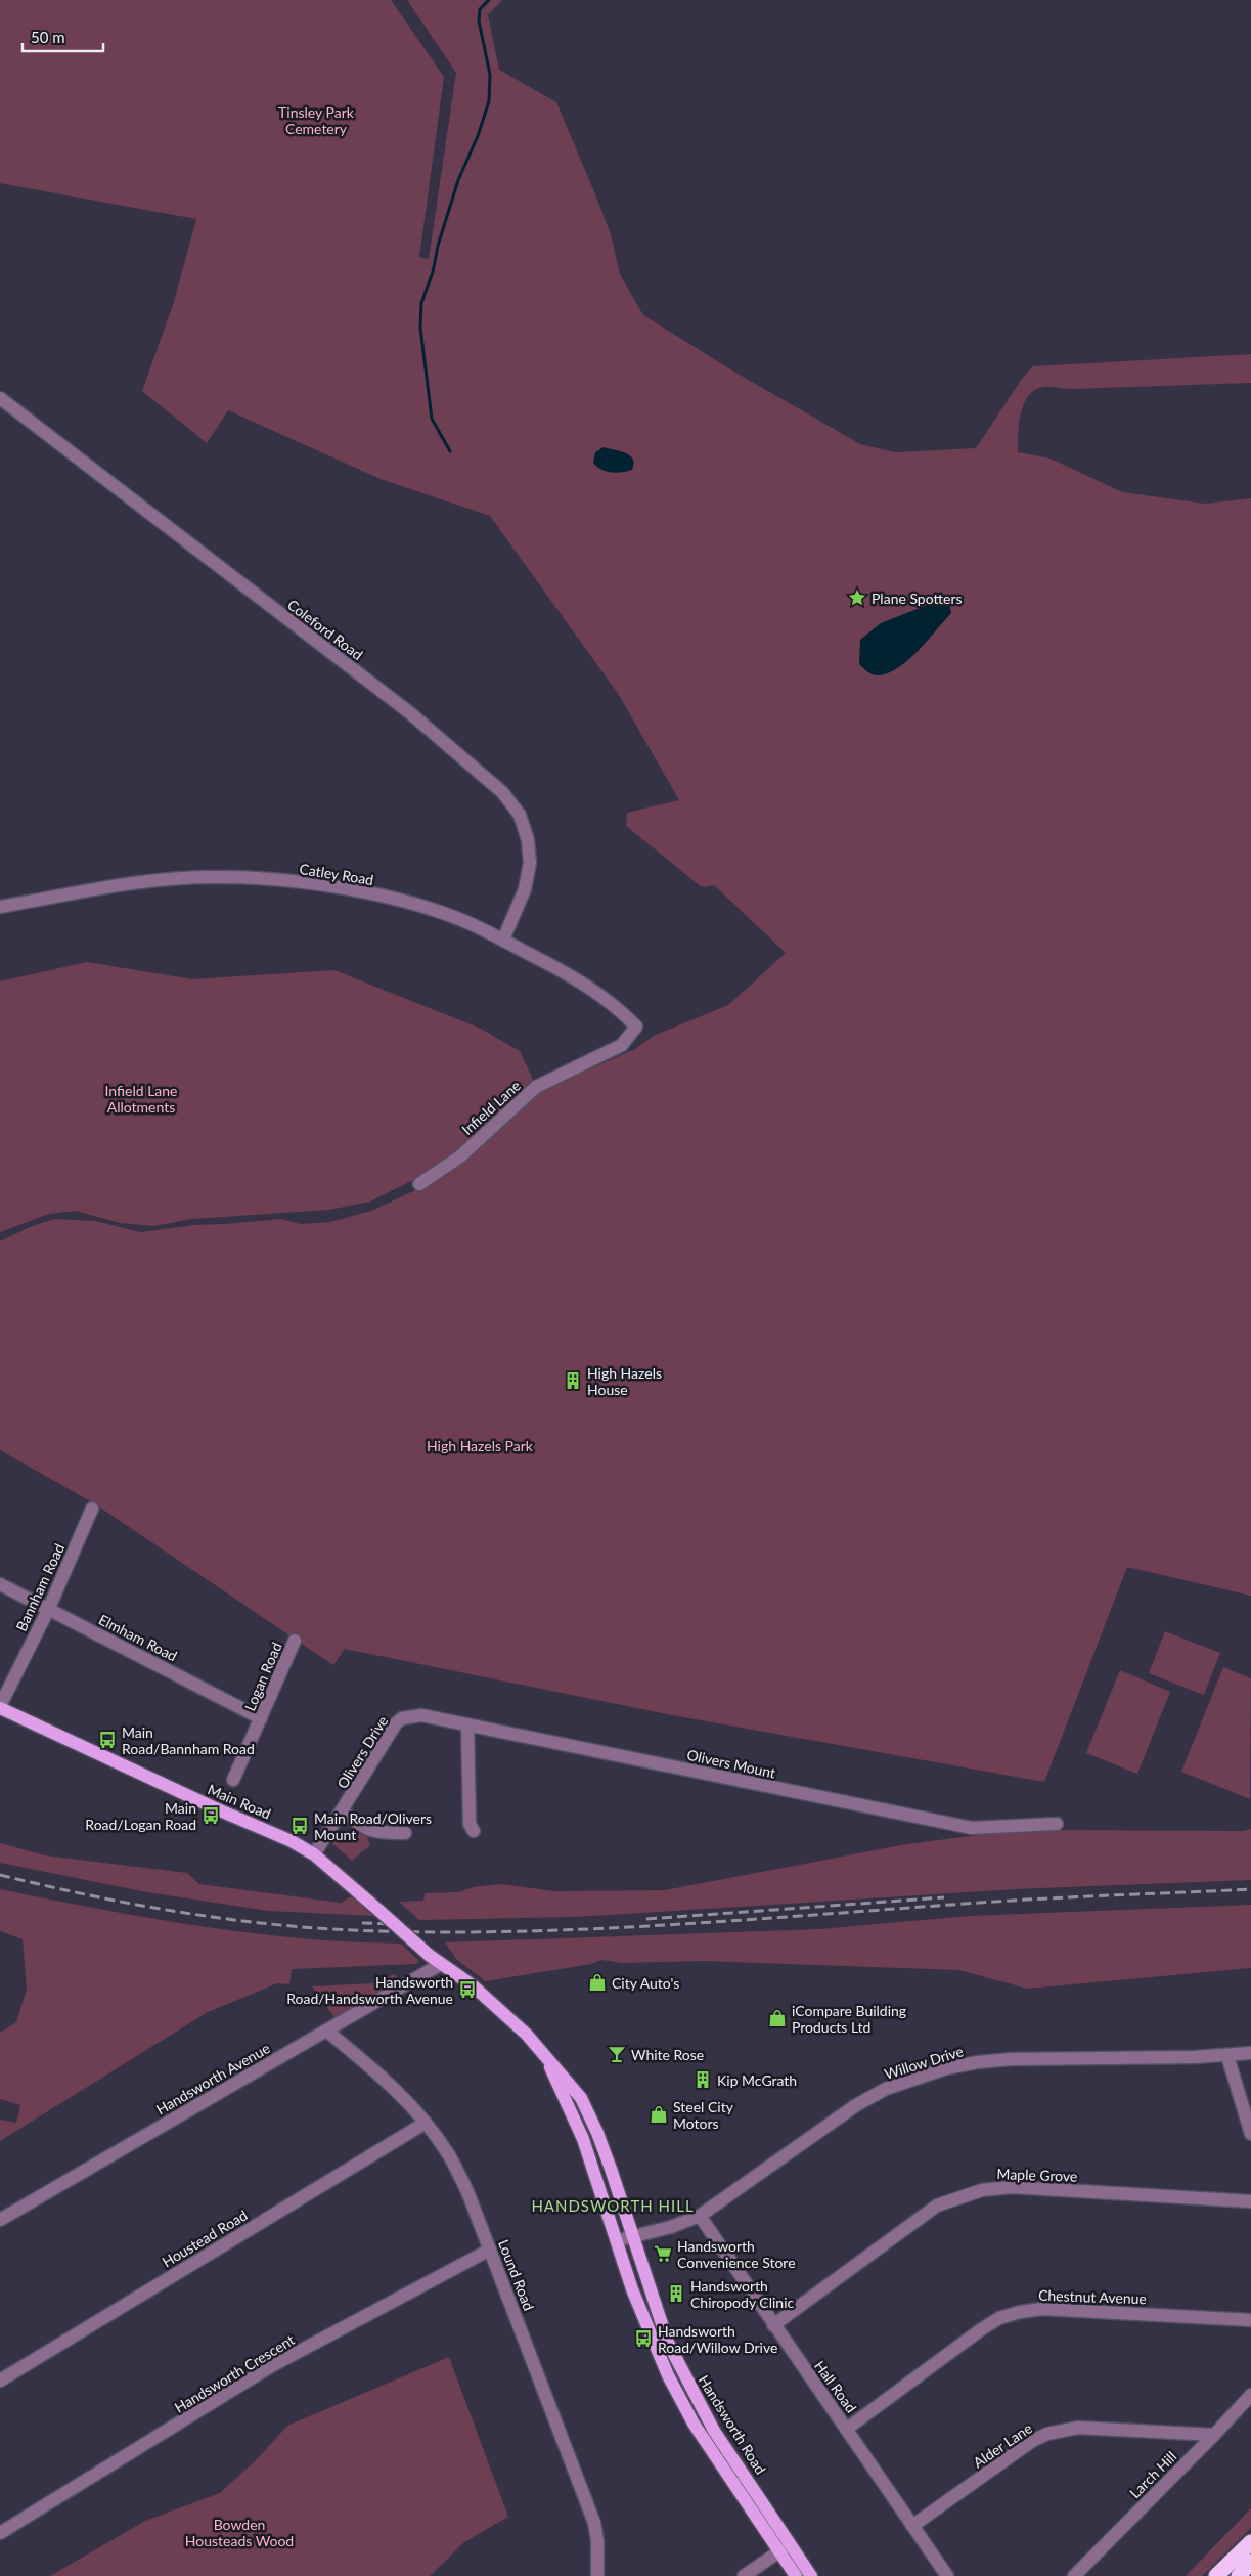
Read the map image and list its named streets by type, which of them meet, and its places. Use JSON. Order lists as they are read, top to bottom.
{
  "streets": {
    "main road": ["Main Road", "Handsworth Road"],
    "street": [
      "Coleford Road",
      "Catley Road",
      "Infield Lane",
      "Bannham Road",
      "Elmham Road",
      "Logan Road",
      "Olivers Drive",
      "Olivers Mount",
      "Willow Drive",
      "Handsworth Avenue",
      "Maple Grove",
      "Houstead Road",
      "Lound Road",
      "Chestnut Avenue",
      "Handsworth Crescent",
      "Hall Road",
      "Alder Lane",
      "Larch Hill"
    ]
  },
  "crossings": [
    ["Coleford Road", "Catley Road"],
    ["Catley Road", "Infield Lane"],
    ["Bannham Road", "Elmham Road"],
    ["Bannham Road", "Main Road"],
    ["Elmham Road", "Logan Road"],
    ["Olivers Drive", "Olivers Mount"],
    ["Olivers Drive", "Main Road"],
    ["Main Road", "Handsworth Avenue"],
    ["Main Road", "Handsworth Road"],
    ["Willow Drive", "Hall Road"],
    ["Willow Drive", "Handsworth Road"],
    ["Handsworth Avenue", "Lound Road"],
    ["Handsworth Avenue", "Handsworth Road"],
    ["Maple Grove", "Hall Road"],
    ["Houstead Road", "Lound Road"],
    ["Lound Road", "Handsworth Crescent"],
    ["Chestnut Avenue", "Hall Road"],
    ["Hall Road", "Alder Lane"],
    ["Alder Lane", "Larch Hill"]
  ],
  "districts": ["HANDSWORTH HILL"],
  "parks": [
    "Tinsley Park Cemetery",
    "Infield Lane Allotments",
    "High Hazels Park",
    "Bowden Housteads Wood"
  ],
  "places": {
    "place": ["Plane Spotters"],
    "building": ["High Hazels House", "Kip McGrath", "Handsworth Chiropody Clinic"],
    "bus stop": [
      "Main Road/Bannham Road",
      "Main Road/Logan Road",
      "Main Road/Olivers Mount",
      "Handsworth Road/Handsworth Avenue",
      "Handsworth Road/Willow Drive"
    ],
    "shop": ["City Auto's", "iCompare Building Products Ltd", "Steel City Motors"],
    "bar": ["White Rose"],
    "supermarket": ["Handsworth Convenience Store"]
  },
  "scale_bar": "50 m"
}
